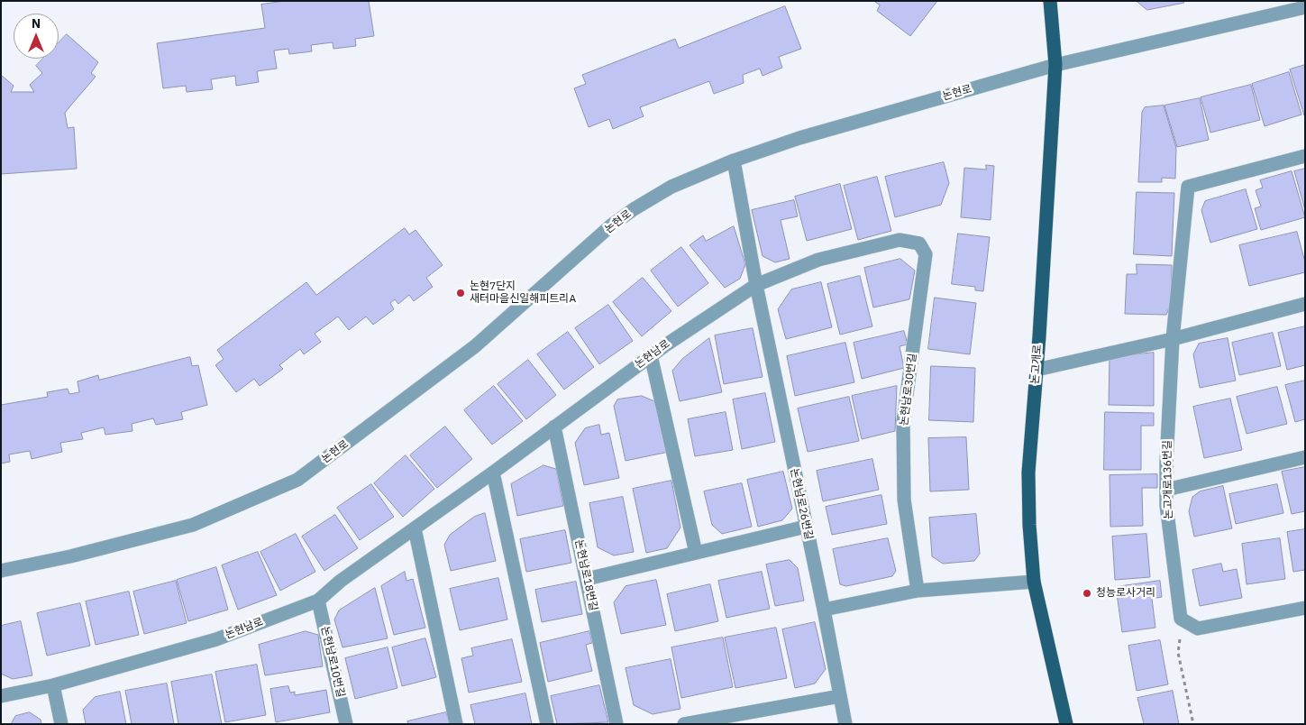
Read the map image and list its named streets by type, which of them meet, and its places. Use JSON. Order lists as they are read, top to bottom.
{
  "streets": {
    "main road": ["논고개로"],
    "street": [
      "논현로",
      "논현남로",
      "논현남로30번길",
      "논고개로136번길",
      "논현남로26번길",
      "논현남로18번길",
      "논현남로10번길"
    ]
  },
  "crossings": [
    ["논현로", "논고개로"],
    ["논현로", "논현남로26번길"],
    ["논현남로", "논현남로30번길"],
    ["논현남로", "논현남로26번길"],
    ["논현남로", "논현남로18번길"],
    ["논현남로", "논현남로10번길"]
  ],
  "places": ["논현7단지 새터마을신일해피트리A", "청능로사거리"],
  "north": "top"
}
